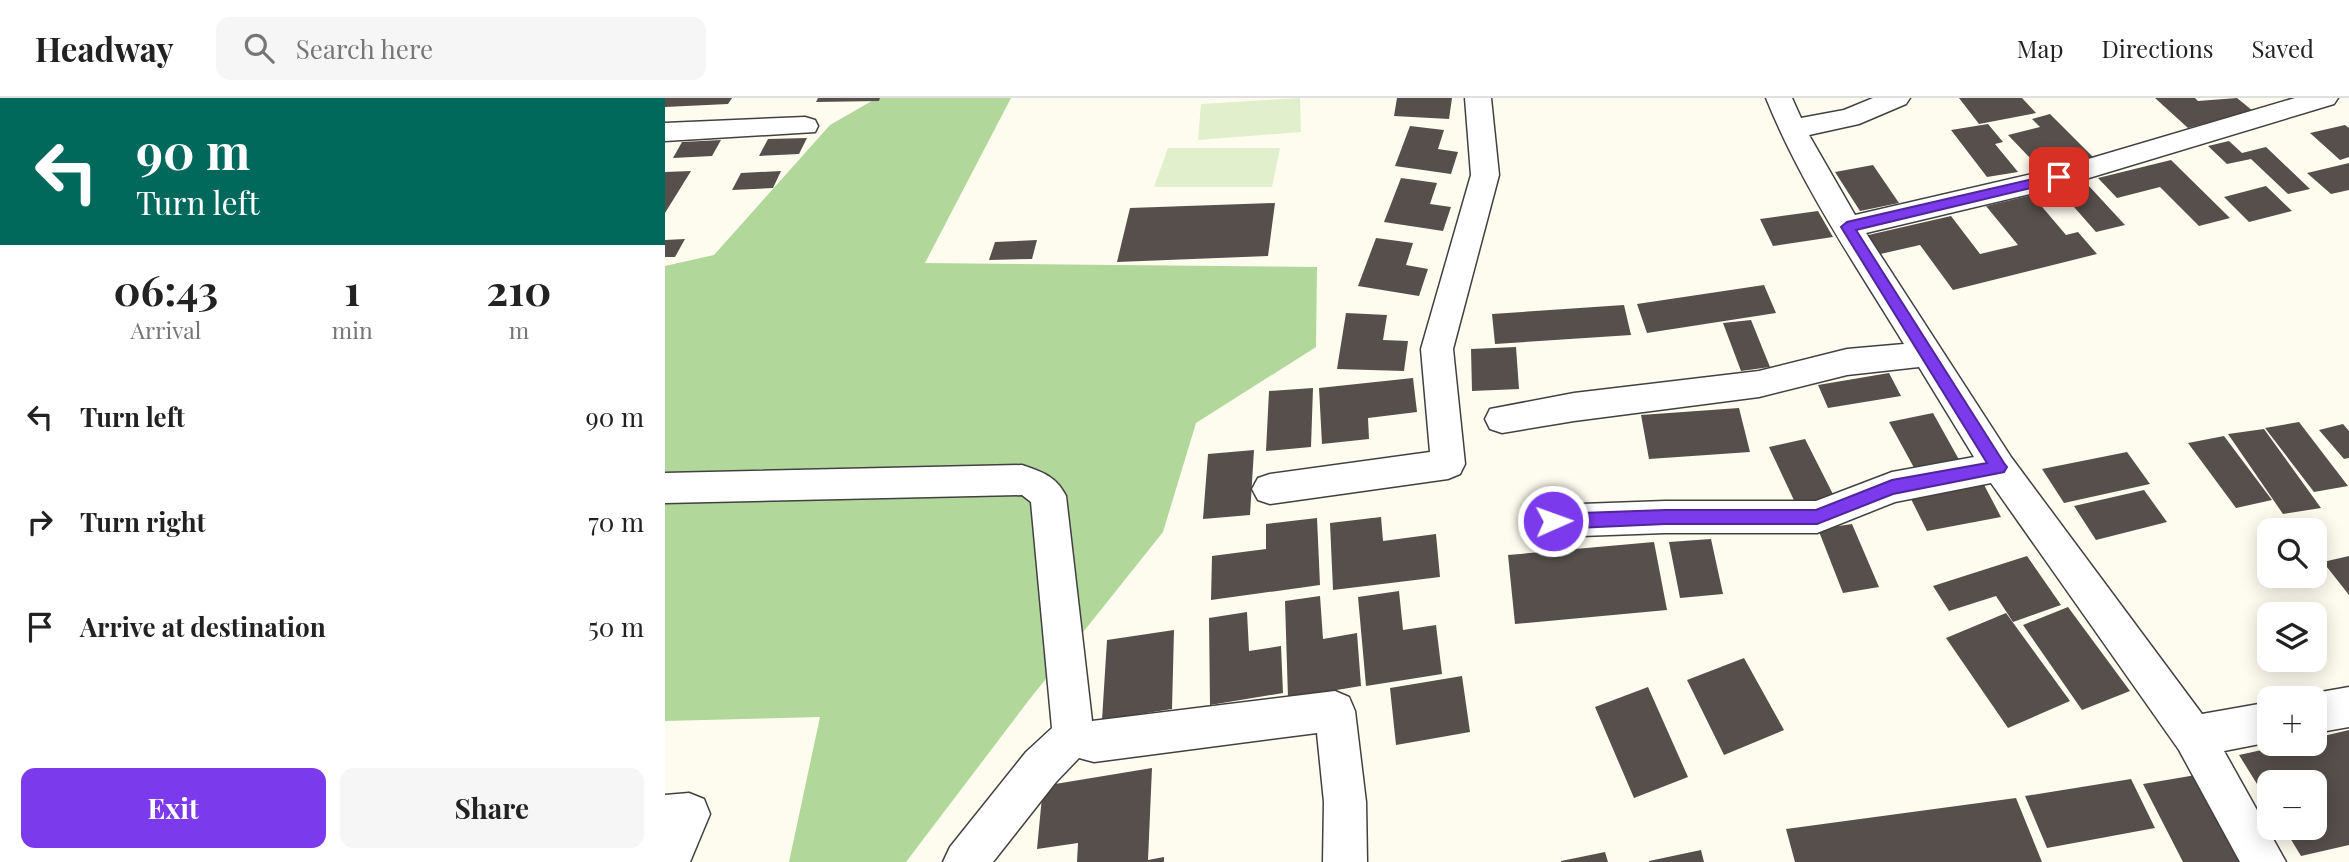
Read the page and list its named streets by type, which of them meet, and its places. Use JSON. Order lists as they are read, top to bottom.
{
  "page": {
    "header": "Headway",
    "search": "Search here",
    "nav": ["Map", "Directions", "Saved"],
    "turn": ["90 m", "Turn left"],
    "eta": [
      "06:43",
      "Arrival",
      "1",
      "min",
      "210",
      "m"
    ],
    "list": [
      {
        "name": "Turn left",
        "value": "90 m"
      },
      {
        "name": "Turn right",
        "value": "70 m"
      },
      {
        "name": "Arrive at destination",
        "value": "50 m"
      }
    ],
    "map_buttons": ["+", "−"],
    "buttons": ["Exit", "Share"]
  }
}
